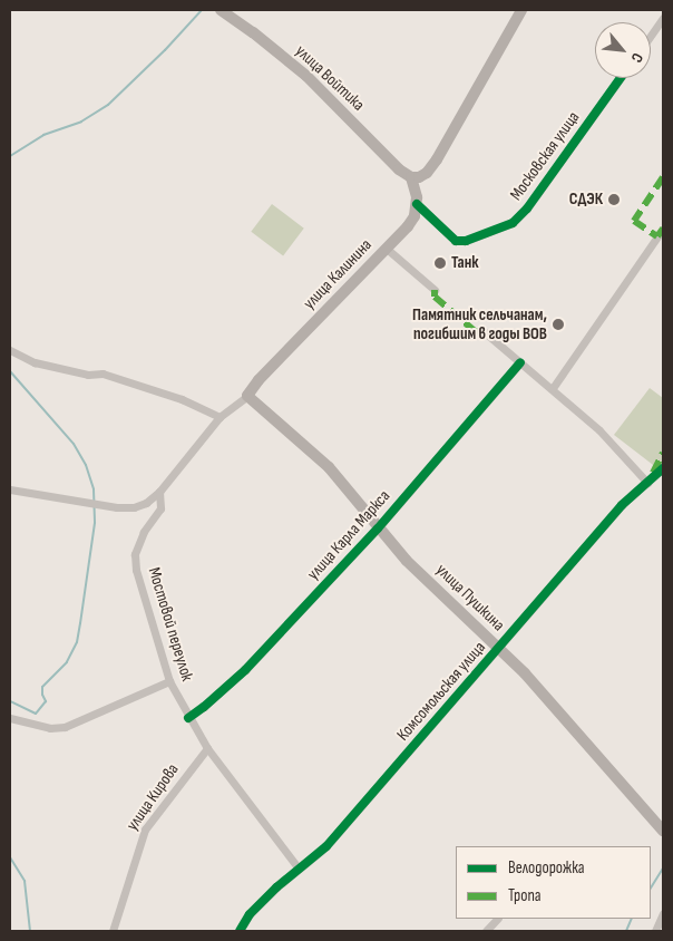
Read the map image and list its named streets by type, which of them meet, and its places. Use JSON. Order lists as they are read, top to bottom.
{
  "streets": {
    "main road": ["улица Войтика", "улица Калинина", "улица Пушкина"],
    "street": [
      "Московская улица",
      "улица Карла Маркса",
      "Мостовой переулок",
      "Комсомольская улица",
      "улица Кирова"
    ]
  },
  "crossings": [
    ["Московская улица", "улица Калинина"],
    ["улица Калинина", "улица Пушкина"],
    ["улица Калинина", "Мостовой переулок"],
    ["улица Карла Маркса", "улица Пушкина"],
    ["улица Карла Маркса", "Мостовой переулок"],
    ["улица Пушкина", "Комсомольская улица"],
    ["Мостовой переулок", "Комсомольская улица"],
    ["Мостовой переулок", "улица Кирова"]
  ],
  "places": ["СДЭК", "Танк", "Памятник сельчанам, погибшим в годы ВОВ"],
  "legend": ["Велодорожка", "Тропа"],
  "north": "bottom right"
}
